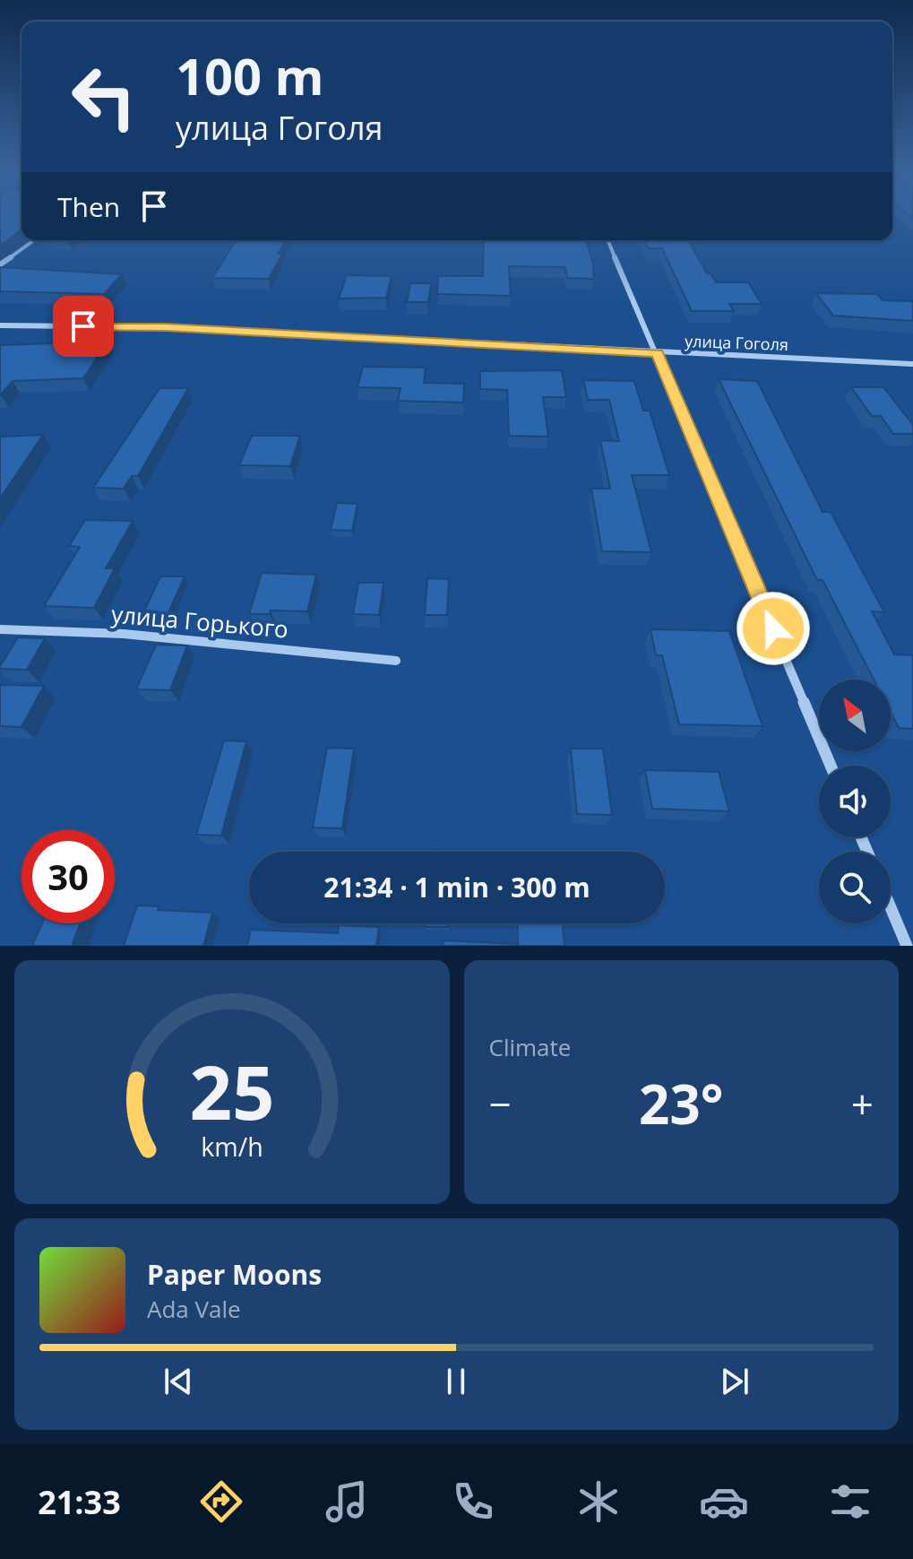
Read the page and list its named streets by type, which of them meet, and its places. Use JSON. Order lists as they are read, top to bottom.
{
  "streets": {
    "street": ["улица Гоголя", "улица Горького"]
  },
  "north": "top left",
  "page": {
    "turn": ["100 m", "улица Гоголя"],
    "then": "Then",
    "limit": "30",
    "trip": "21:34 · 1 min · 300 m",
    "tile": "Climate",
    "heat": ["−", "23°", "+"],
    "song": ["Paper Moons", "Ada Vale"],
    "tabs": "21:33",
    "gauge": ["25", "km/h"]
  }
}
